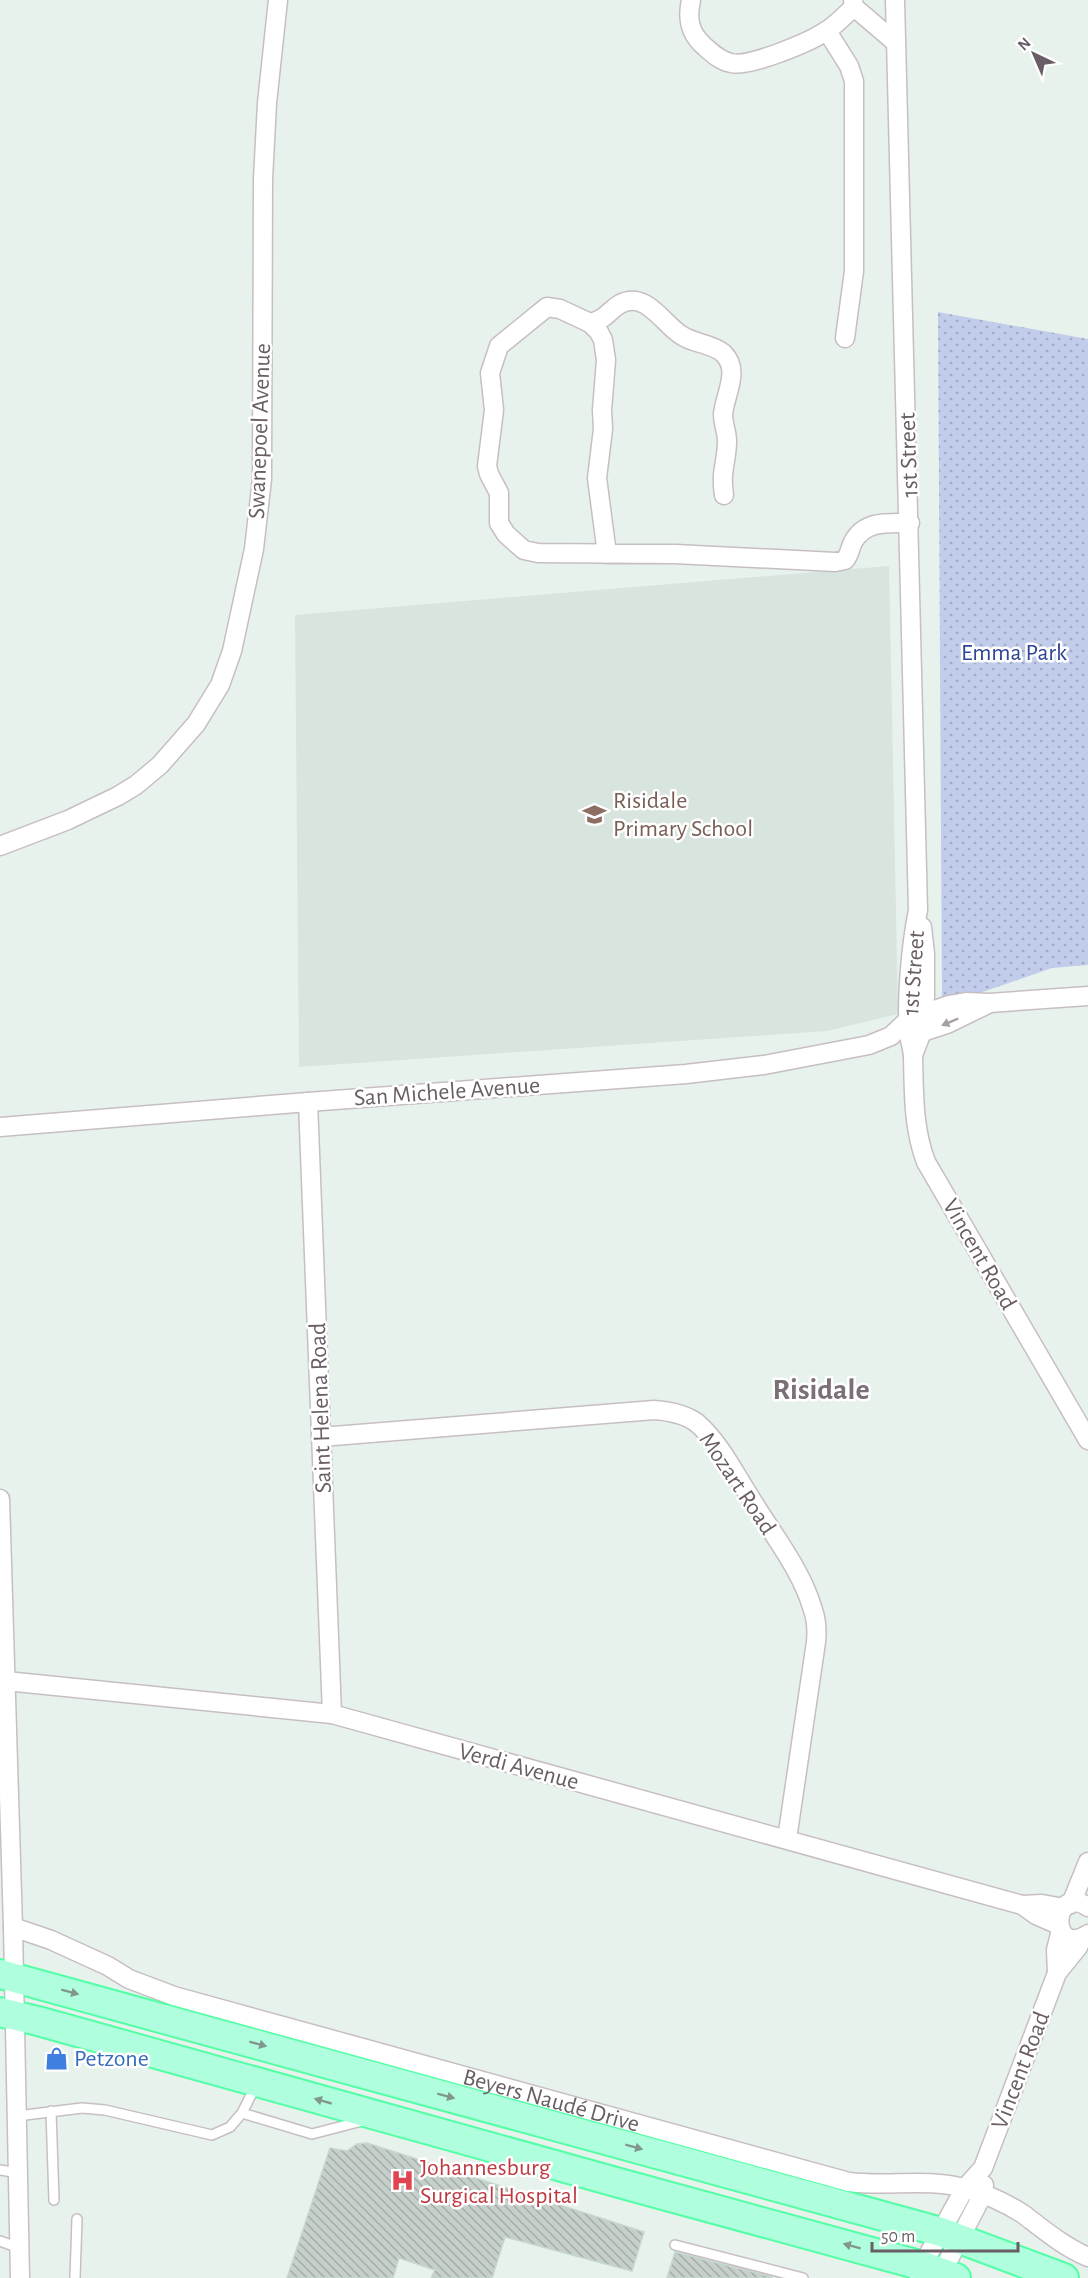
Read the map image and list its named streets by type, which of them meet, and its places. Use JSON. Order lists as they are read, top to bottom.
{
  "streets": {
    "main road": ["Beyers Naudé Drive"],
    "street": [
      "Swanepoel Avenue",
      "1st Street",
      "San Michele Avenue",
      "Vincent Road",
      "Saint Helena Road",
      "Mozart Road",
      "Verdi Avenue"
    ]
  },
  "crossings": [
    ["1st Street", "San Michele Avenue"],
    ["1st Street", "Vincent Road"],
    ["San Michele Avenue", "Vincent Road"],
    ["San Michele Avenue", "Saint Helena Road"],
    ["Vincent Road", "Verdi Avenue"],
    ["Vincent Road", "Beyers Naudé Drive"],
    ["Saint Helena Road", "Mozart Road"],
    ["Saint Helena Road", "Verdi Avenue"],
    ["Mozart Road", "Verdi Avenue"]
  ],
  "districts": ["Risidale"],
  "parks": ["Emma Park"],
  "places": {
    "school or university": ["Risidale Primary School"],
    "shop": ["Petzone"],
    "hospital": ["Johannesburg Surgical Hospital"]
  },
  "scale_bar": "50 m",
  "north": "top left"
}
